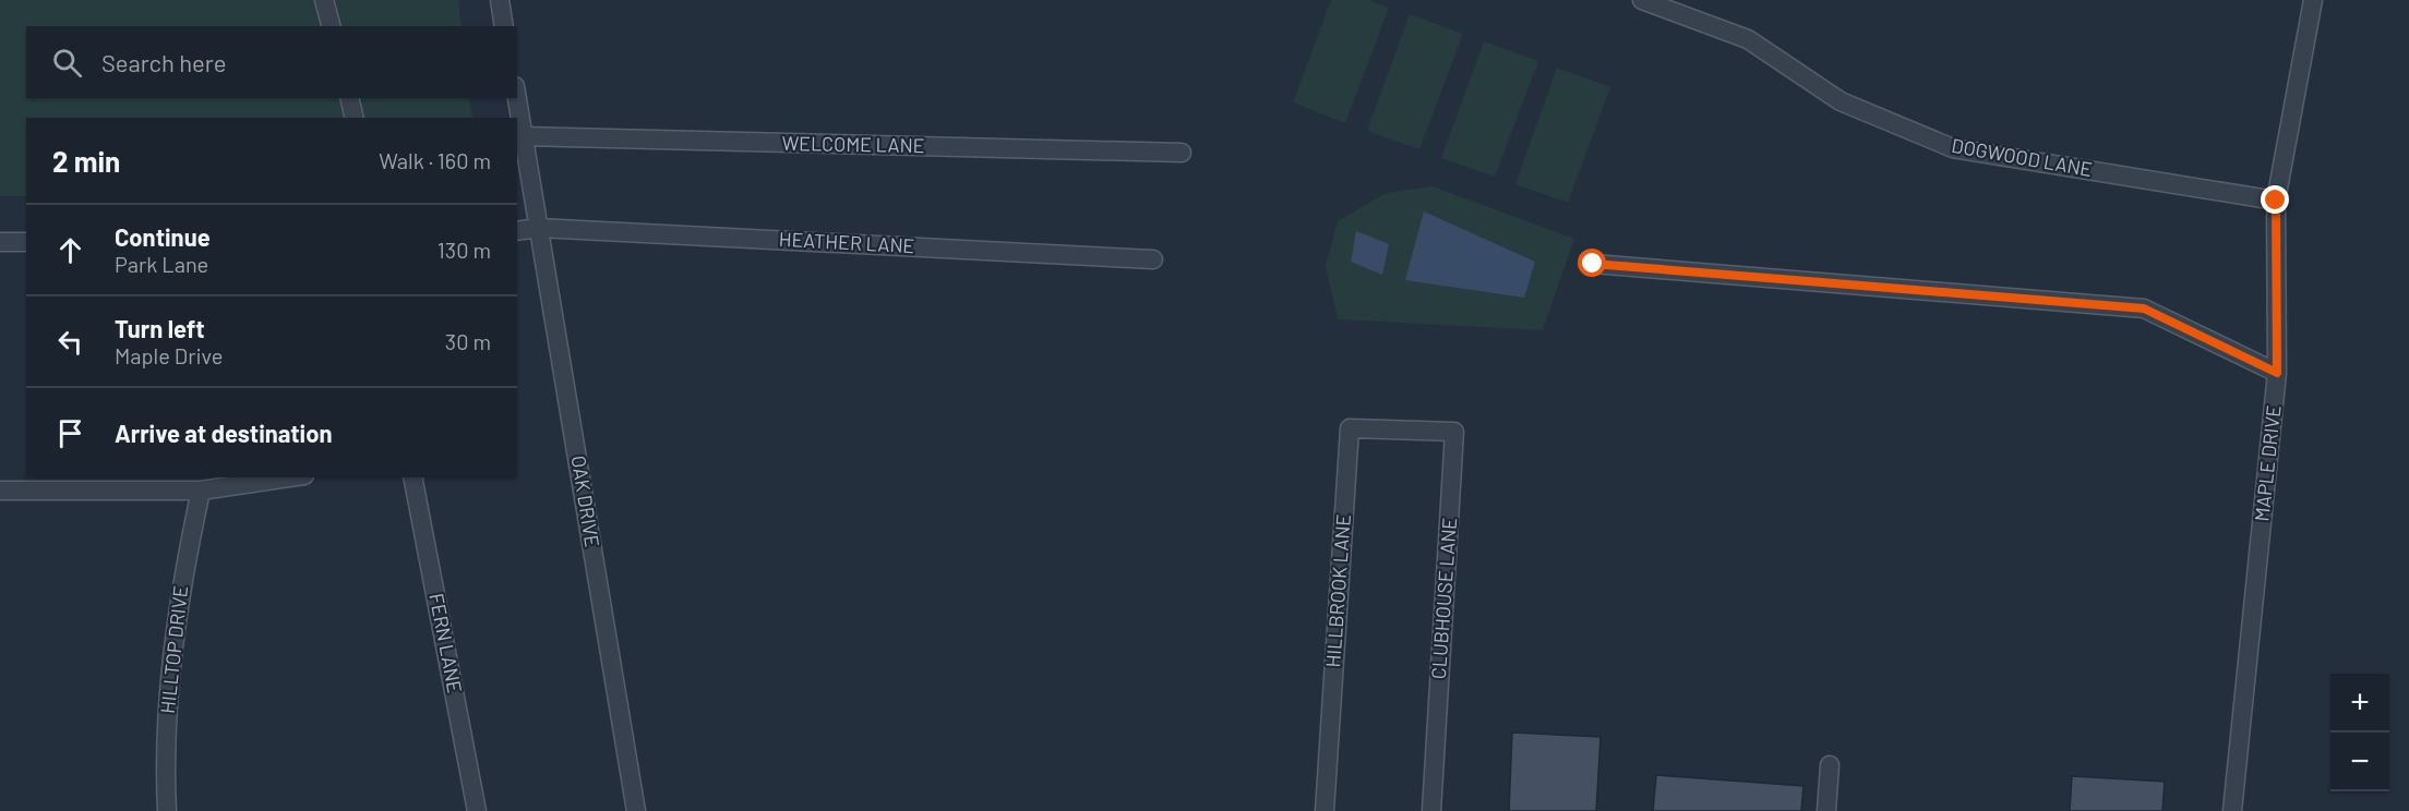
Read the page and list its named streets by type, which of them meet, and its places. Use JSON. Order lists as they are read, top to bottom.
{
  "streets": {
    "lane": [
      "WELCOME LANE",
      "DOGWOOD LANE",
      "HEATHER LANE",
      "MAPLE DRIVE",
      "OAK DRIVE",
      "HILLBROOK LANE",
      "CLUBHOUSE LANE",
      "FERN LANE",
      "HILLTOP DRIVE"
    ]
  },
  "crossings": [
    ["WELCOME LANE", "OAK DRIVE"],
    ["DOGWOOD LANE", "MAPLE DRIVE"],
    ["HEATHER LANE", "OAK DRIVE"],
    ["HILLBROOK LANE", "CLUBHOUSE LANE"]
  ],
  "page": {
    "search": "Search here",
    "heading": ["2 min", "Walk · 160 m"],
    "list": [
      ["Continue", "Park Lane", "130 m"],
      ["Turn left", "Maple Drive", "30 m"],
      "Arrive at destination"
    ],
    "map_buttons": ["+", "−"]
  }
}
